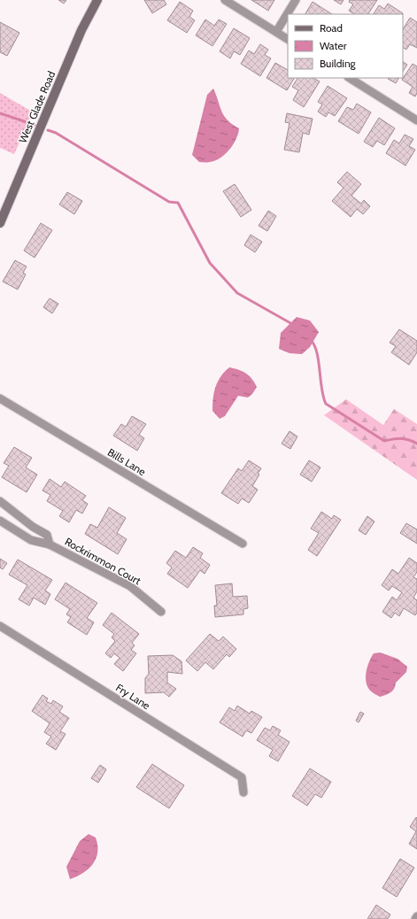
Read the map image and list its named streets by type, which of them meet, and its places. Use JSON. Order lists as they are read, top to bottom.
{
  "streets": {
    "main road": ["West Glade Road"],
    "street": ["Bills Lane", "Rockrimmon Court", "Fry Lane"]
  },
  "legend": ["Road", "Water", "Building"]
}
